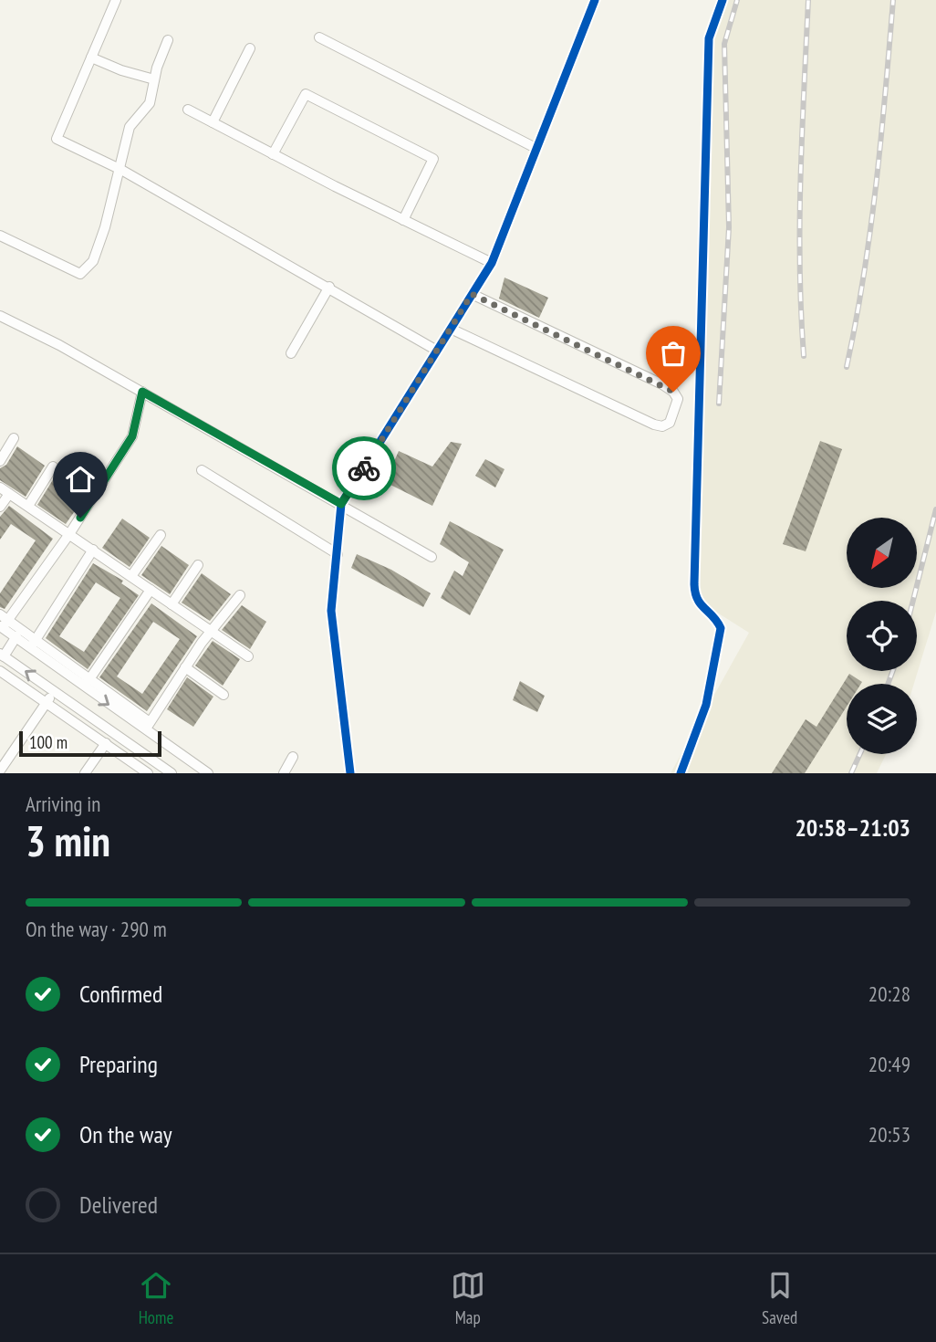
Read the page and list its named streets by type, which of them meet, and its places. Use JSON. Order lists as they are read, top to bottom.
{
  "scale_bar": "100 m",
  "north": "bottom left",
  "page": {
    "scale": "100 m",
    "heading": ["3 min", "Arriving in", "20:58–21:03"],
    "bar": "On the way · 290 m",
    "list": [
      ["Confirmed", "20:28"],
      ["Preparing", "20:49"],
      ["On the way", "20:53"],
      "Delivered"
    ],
    "tabs": ["Home", "Map", "Saved"]
  }
}
